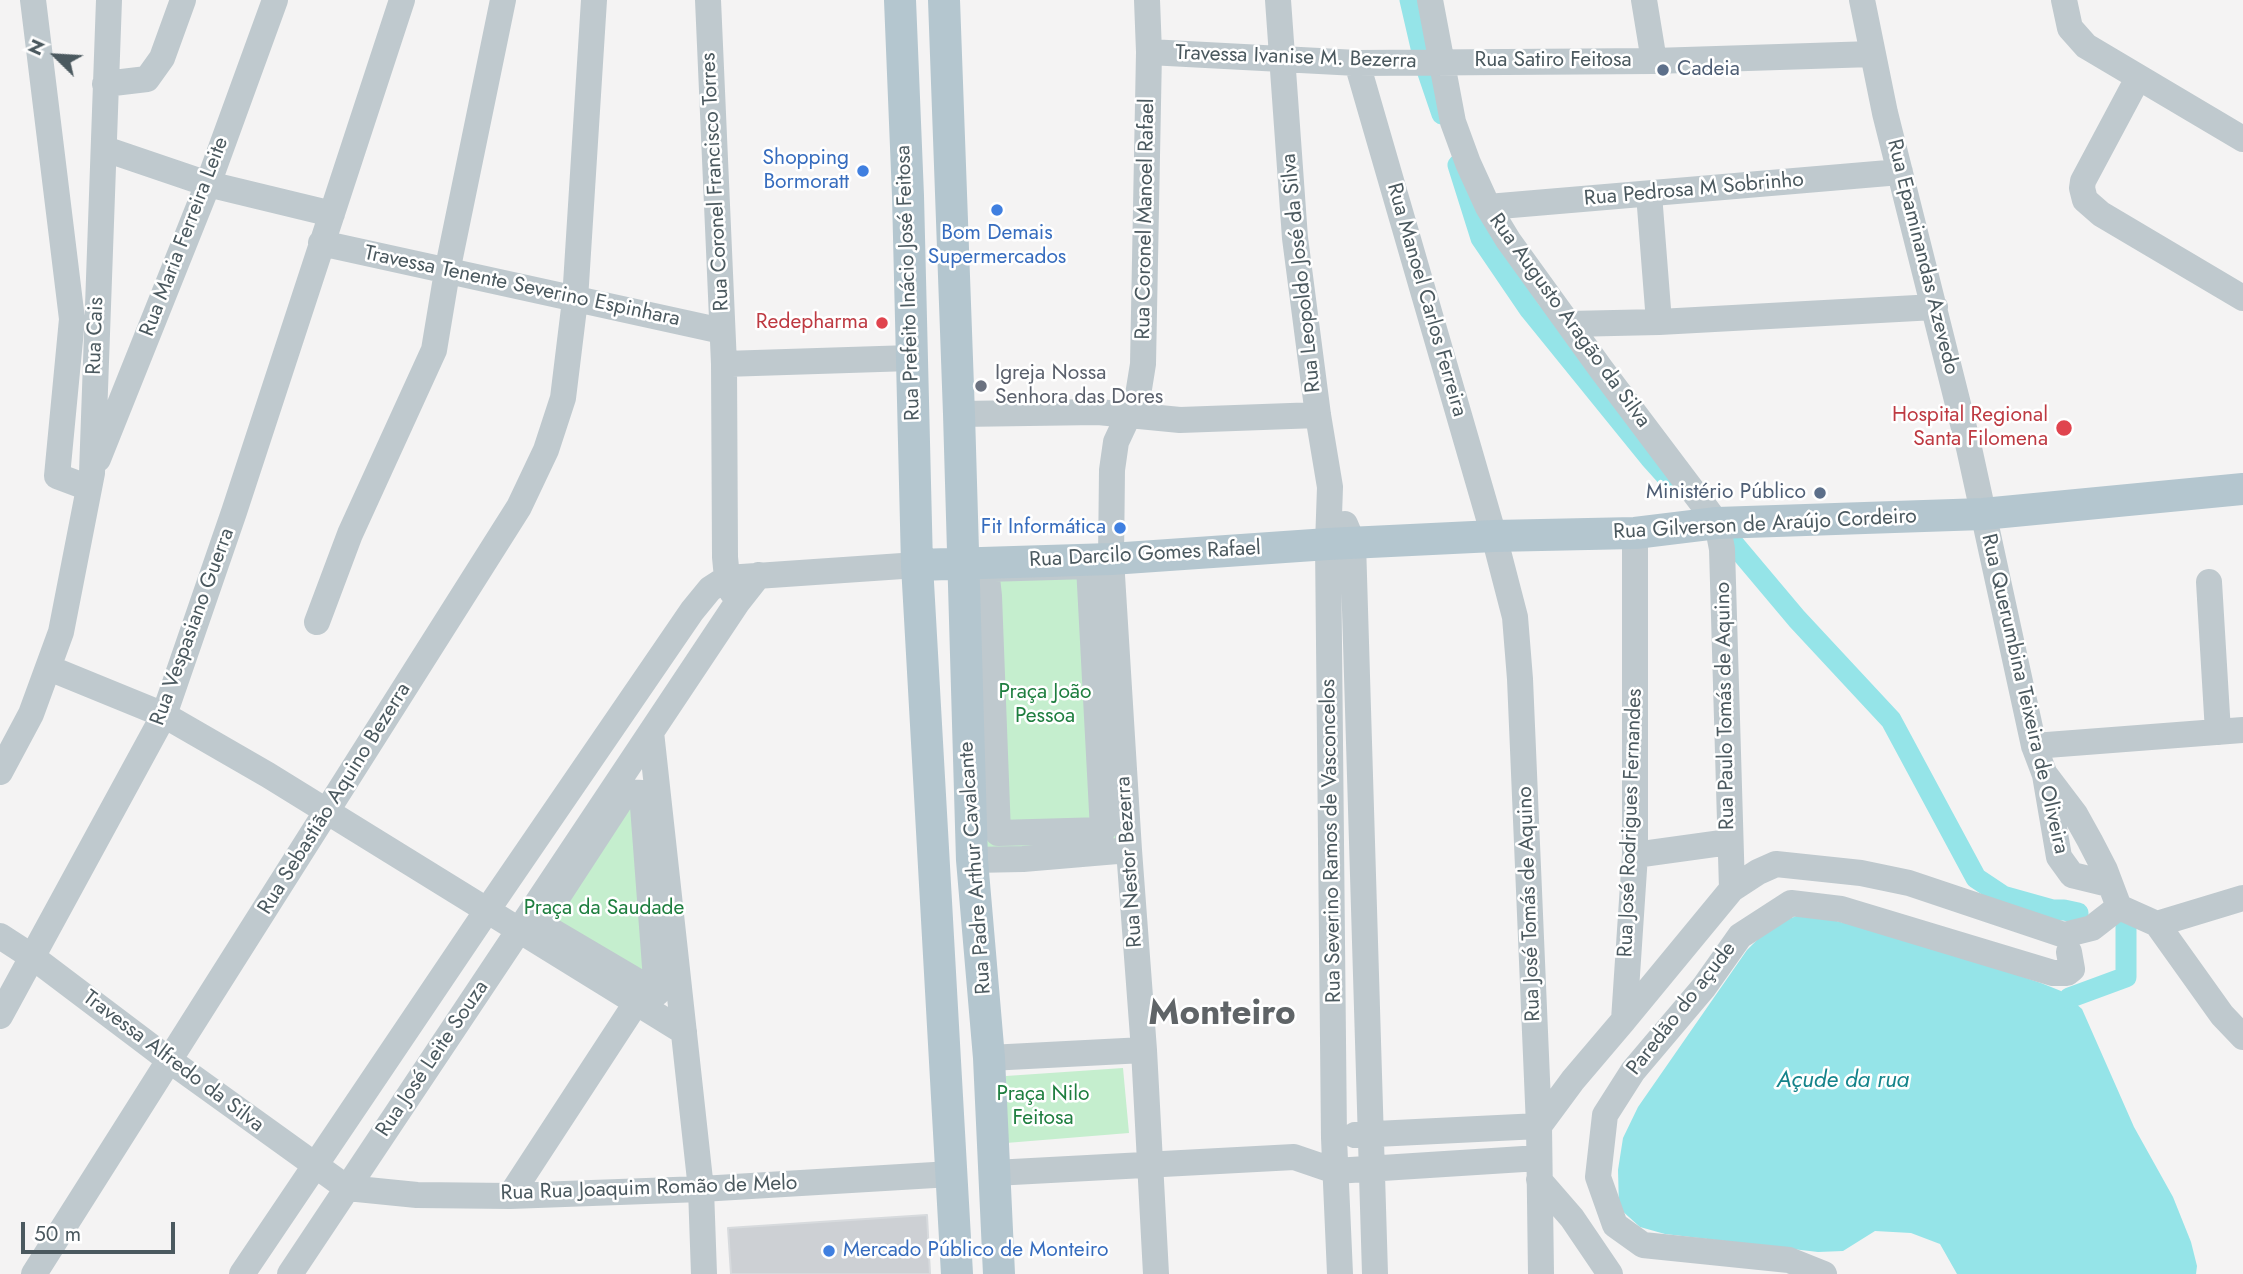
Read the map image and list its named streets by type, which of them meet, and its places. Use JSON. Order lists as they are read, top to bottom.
{
  "streets": {
    "main road": [
      "Rua Prefeito Inácio José Feitosa",
      "Rua Gilverson de Araújo Cordeiro",
      "Rua Darcilo Gomes Rafael",
      "Rua Padre Arthur Cavalcante"
    ],
    "street": [
      "Travessa Ivanise M. Bezerra",
      "Rua Satiro Feitosa",
      "Rua Coronel Francisco Torres",
      "Rua Pedrosa M Sobrinho",
      "Rua Coronel Manoel Rafael",
      "Rua Maria Ferreira Leite",
      "Rua Epaminandas Azevedo",
      "Rua Leopoldo José da Silva",
      "Travessa Tenente Severino Espinhara",
      "Rua Manoel Carlos Ferreira",
      "Rua Augusto Aragão da Silva",
      "Rua Cais",
      "Rua Vespasiano Guerra",
      "Rua Querumbina Teixeira de Oliveira",
      "Rua Paulo Tomás de Aquino",
      "Rua Sebastião Aquino Bezerra",
      "Rua José Rodrigues Fernandes",
      "Rua Severino Ramos de Vasconcelos",
      "Rua Nestor Bezerra",
      "Rua José Tomás de Aquino",
      "Paredão do açude",
      "Rua José Leite Souza",
      "Travessa Alfredo da Silva",
      "Rua Rua Joaquim Romão de Melo"
    ]
  },
  "crossings": [
    ["Travessa Ivanise M. Bezerra", "Rua Satiro Feitosa"],
    ["Travessa Ivanise M. Bezerra", "Rua Coronel Manoel Rafael"],
    ["Travessa Ivanise M. Bezerra", "Rua Leopoldo José da Silva"],
    ["Travessa Ivanise M. Bezerra", "Rua Manoel Carlos Ferreira"],
    ["Travessa Ivanise M. Bezerra", "Rua Augusto Aragão da Silva"],
    ["Rua Satiro Feitosa", "Rua Epaminandas Azevedo"],
    ["Rua Satiro Feitosa", "Rua Augusto Aragão da Silva"],
    ["Rua Coronel Francisco Torres", "Travessa Tenente Severino Espinhara"],
    ["Rua Coronel Francisco Torres", "Rua José Leite Souza"],
    ["Rua Pedrosa M Sobrinho", "Rua Epaminandas Azevedo"],
    ["Rua Pedrosa M Sobrinho", "Rua Augusto Aragão da Silva"],
    ["Rua Coronel Manoel Rafael", "Rua Darcilo Gomes Rafael"],
    ["Rua Coronel Manoel Rafael", "Rua Nestor Bezerra"],
    ["Rua Maria Ferreira Leite", "Rua Cais"],
    ["Rua Epaminandas Azevedo", "Rua Gilverson de Araújo Cordeiro"],
    ["Rua Epaminandas Azevedo", "Rua Querumbina Teixeira de Oliveira"],
    ["Rua Leopoldo José da Silva", "Rua Gilverson de Araújo Cordeiro"],
    ["Rua Leopoldo José da Silva", "Rua Darcilo Gomes Rafael"],
    ["Rua Leopoldo José da Silva", "Rua Severino Ramos de Vasconcelos"],
    ["Rua Prefeito Inácio José Feitosa", "Rua Darcilo Gomes Rafael"],
    ["Rua Prefeito Inácio José Feitosa", "Rua Padre Arthur Cavalcante"],
    ["Travessa Tenente Severino Espinhara", "Rua Vespasiano Guerra"],
    ["Travessa Tenente Severino Espinhara", "Rua Sebastião Aquino Bezerra"],
    ["Rua Manoel Carlos Ferreira", "Rua Gilverson de Araújo Cordeiro"],
    ["Rua Manoel Carlos Ferreira", "Rua José Tomás de Aquino"],
    ["Rua Augusto Aragão da Silva", "Rua Gilverson de Araújo Cordeiro"],
    ["Rua Augusto Aragão da Silva", "Rua Paulo Tomás de Aquino"],
    ["Rua Gilverson de Araújo Cordeiro", "Rua Darcilo Gomes Rafael"],
    ["Rua Gilverson de Araújo Cordeiro", "Rua Querumbina Teixeira de Oliveira"],
    ["Rua Gilverson de Araújo Cordeiro", "Rua Paulo Tomás de Aquino"],
    ["Rua Gilverson de Araújo Cordeiro", "Rua José Rodrigues Fernandes"],
    ["Rua Gilverson de Araújo Cordeiro", "Rua Severino Ramos de Vasconcelos"],
    ["Rua Gilverson de Araújo Cordeiro", "Rua José Tomás de Aquino"],
    ["Rua Darcilo Gomes Rafael", "Rua Severino Ramos de Vasconcelos"],
    ["Rua Darcilo Gomes Rafael", "Rua Nestor Bezerra"],
    ["Rua Darcilo Gomes Rafael", "Rua Padre Arthur Cavalcante"],
    ["Rua Vespasiano Guerra", "Travessa Alfredo da Silva"],
    ["Rua Sebastião Aquino Bezerra", "Travessa Alfredo da Silva"],
    ["Rua Padre Arthur Cavalcante", "Rua Rua Joaquim Romão de Melo"],
    ["Rua José Leite Souza", "Travessa Alfredo da Silva"],
    ["Rua José Leite Souza", "Rua Rua Joaquim Romão de Melo"],
    ["Travessa Alfredo da Silva", "Rua Rua Joaquim Romão de Melo"]
  ],
  "districts": ["Monteiro"],
  "water": ["Açude da rua"],
  "parks": ["Praça João Pessoa", "Praça da Saudade", "Praça Nilo Feitosa"],
  "places": [
    "Cadeia",
    "Shopping Bormoratt",
    "Bom Demais Supermercados",
    "Redepharma",
    "Igreja Nossa Senhora das Dores",
    "Hospital Regional Santa Filomena",
    "Ministério Público",
    "Fit Informática",
    "Mercado Público de Monteiro"
  ],
  "scale_bar": "50 m",
  "north": "top left"
}
